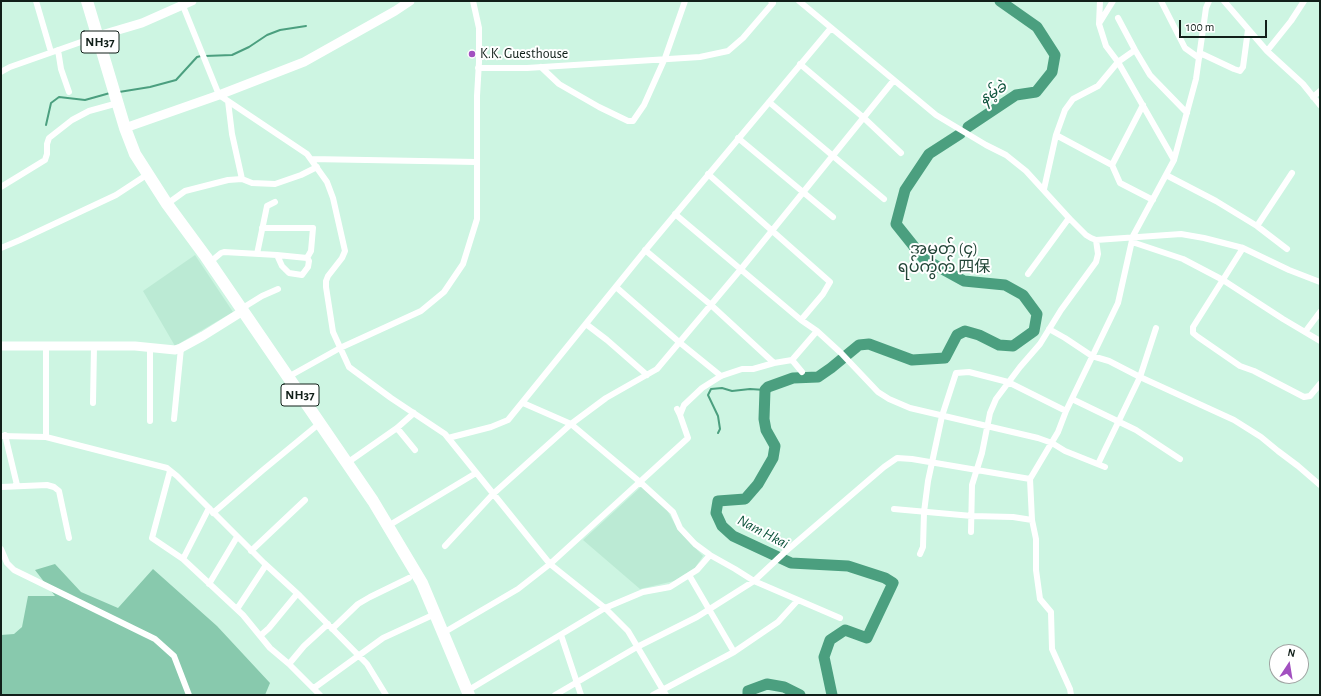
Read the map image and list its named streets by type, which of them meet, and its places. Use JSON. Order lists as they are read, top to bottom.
{
  "streets": {
    "highway": ["NH37"]
  },
  "districts": ["အမှတ် (၄) ရပ်ကွက် 四保"],
  "water": ["နမ့်ခဲ", "Nam Hkai"],
  "places": ["K.K. Guesthouse"],
  "scale_bar": "100 m",
  "north": "top"
}
